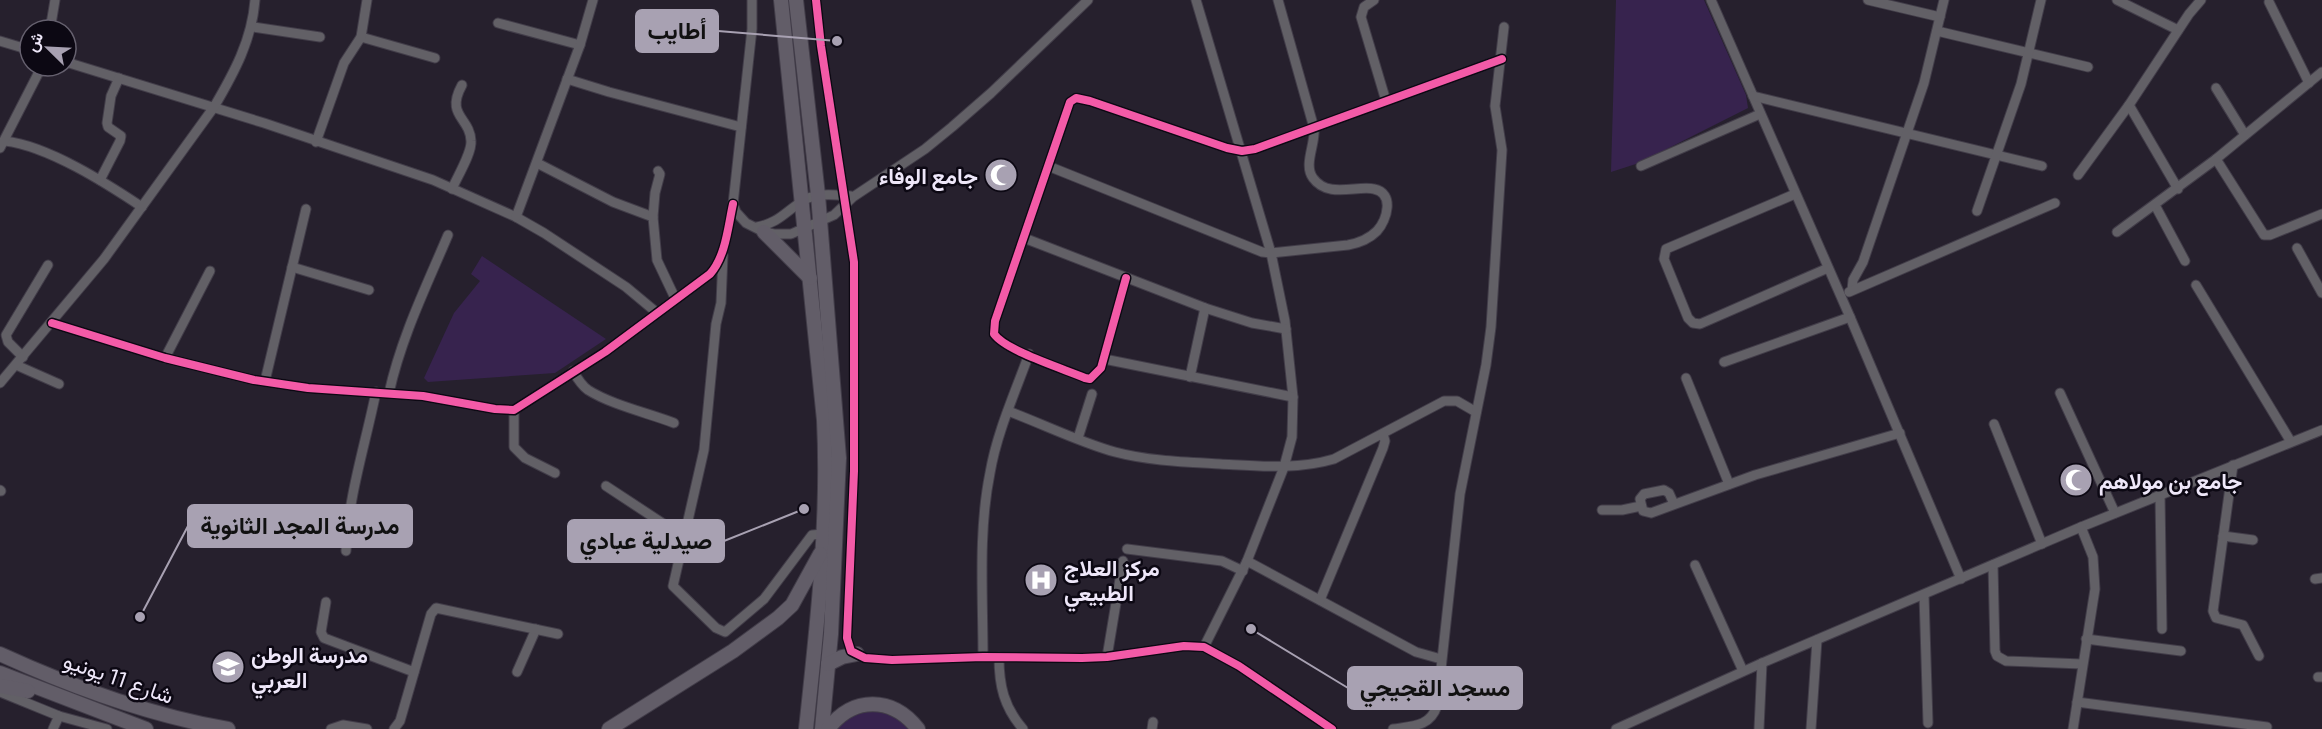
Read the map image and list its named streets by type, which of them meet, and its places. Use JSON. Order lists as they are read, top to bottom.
{
  "streets": {
    "highway": ["شارع 11 يونيو"]
  },
  "places": {
    "other": [
      "أطايب",
      "صيدلية عبادي",
      "مدرسة المجد الثانوية",
      "مسجد القجيجي"
    ],
    "mosque": ["جامع الوفاء", "جامع بن مولاهم"],
    "hospital": ["مركز العلاج الطبيعي"],
    "school or university": ["مدرسة الوطن العربي"]
  },
  "north": "top left"
}
